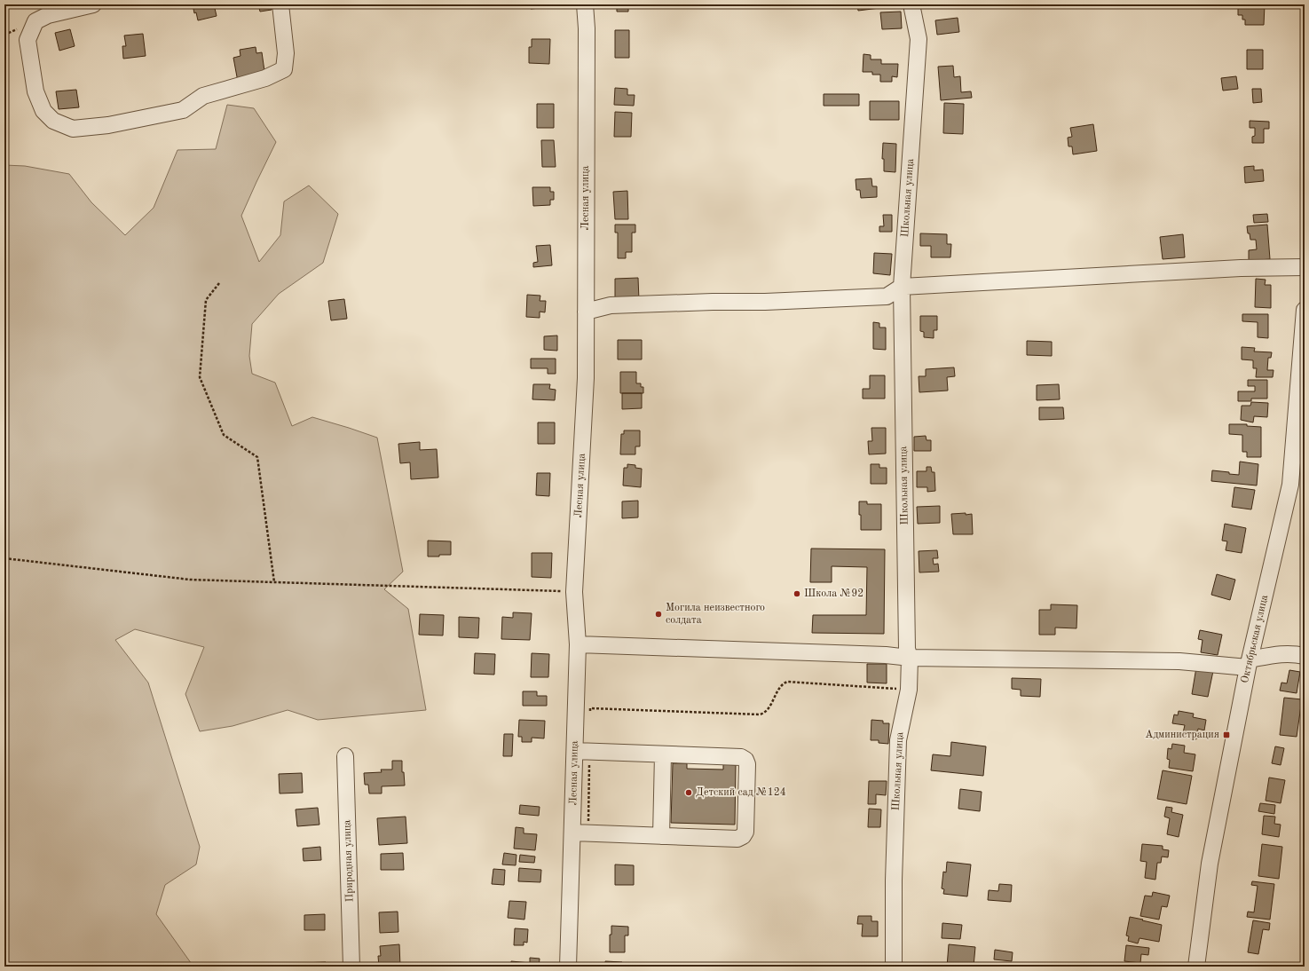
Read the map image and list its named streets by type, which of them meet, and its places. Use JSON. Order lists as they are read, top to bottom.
{
  "streets": {
    "street": [
      "Лесная улица",
      "Школьная улица",
      "Октябрьская улица",
      "Природная улица"
    ]
  },
  "places": {
    "other": ["Школа №92", "Могила неизвестного солдата", "Детский сад №124"],
    "transit": ["Администрация"]
  }
}
